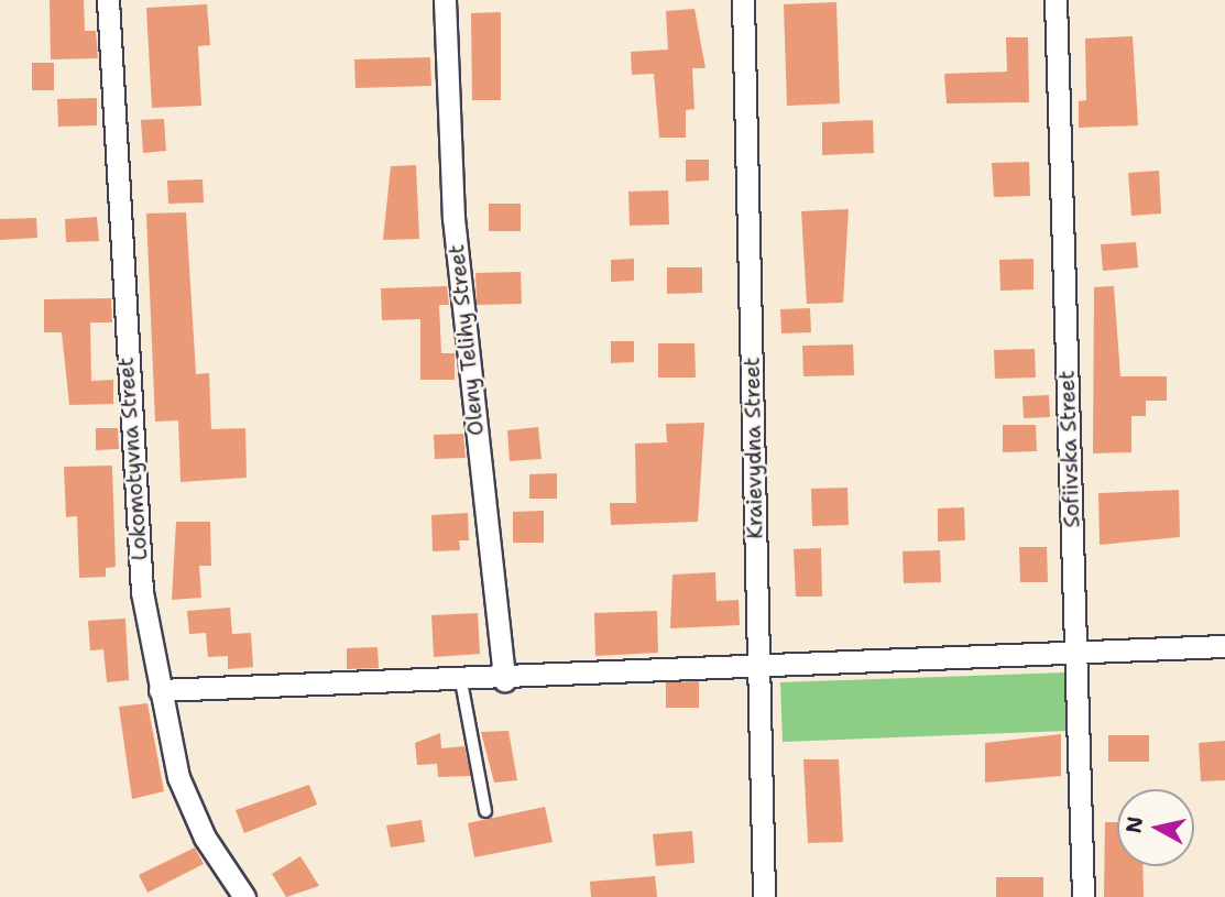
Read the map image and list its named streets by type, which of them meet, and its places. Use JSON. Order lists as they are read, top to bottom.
{
  "streets": {
    "street": [
      "Oleny Telihy Street",
      "Kraievydna Street",
      "Sofiivska Street",
      "Lokomotyvna Street"
    ]
  },
  "north": "left"
}
